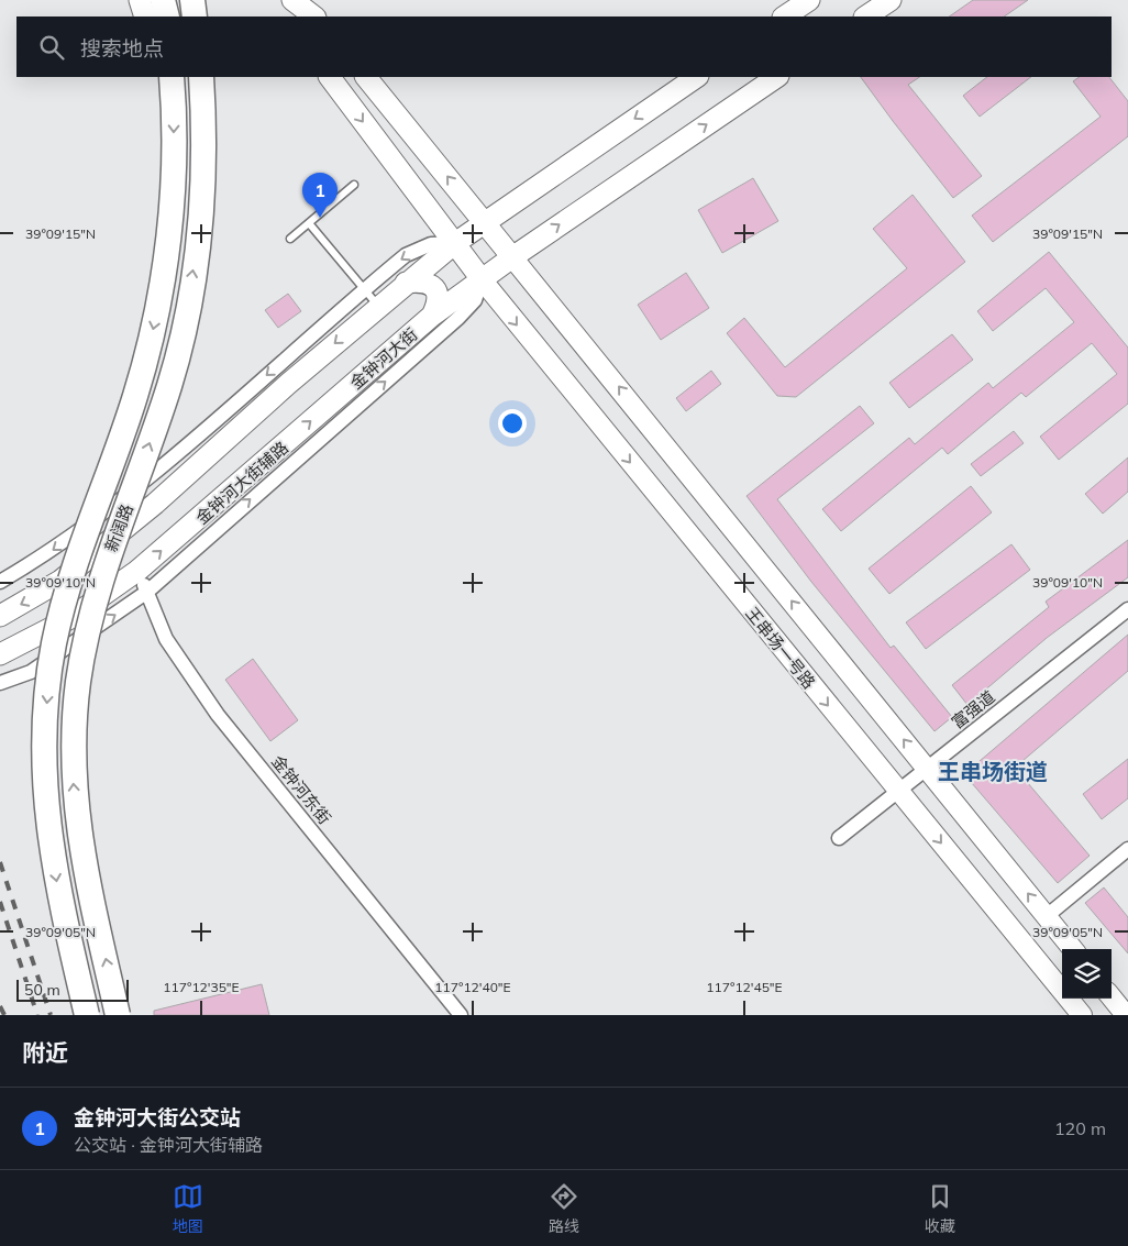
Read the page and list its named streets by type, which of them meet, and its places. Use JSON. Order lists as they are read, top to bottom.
{
  "streets": {
    "highway": ["新阔路"],
    "main road": ["金钟河大街", "王串场一号路"],
    "street": ["金钟河大街辅路", "富强道", "金钟河东街"]
  },
  "crossings": [
    ["金钟河大街", "金钟河大街辅路"],
    ["金钟河大街", "王串场一号路"],
    ["金钟河大街", "金钟河东街"],
    ["金钟河大街辅路", "王串场一号路"],
    ["金钟河大街辅路", "金钟河东街"],
    ["王串场一号路", "富强道"]
  ],
  "districts": ["王串场街道"],
  "scale_bar": "50 m",
  "page": {
    "search": "搜索地点",
    "pins": "1",
    "scale": "50 m",
    "heading": "附近",
    "list": [
      {
        "mark": "1",
        "name": "金钟河大街公交站",
        "note": "公交站 · 金钟河大街辅路",
        "value": "120 m"
      }
    ],
    "nav": ["地图", "路线", "收藏"]
  },
  "coordinates": [
    "39°09'15\"N",
    "39°09'10\"N",
    "39°09'05\"N",
    "117°12'35\"E",
    "117°12'40\"E",
    "117°12'45\"E"
  ]
}
